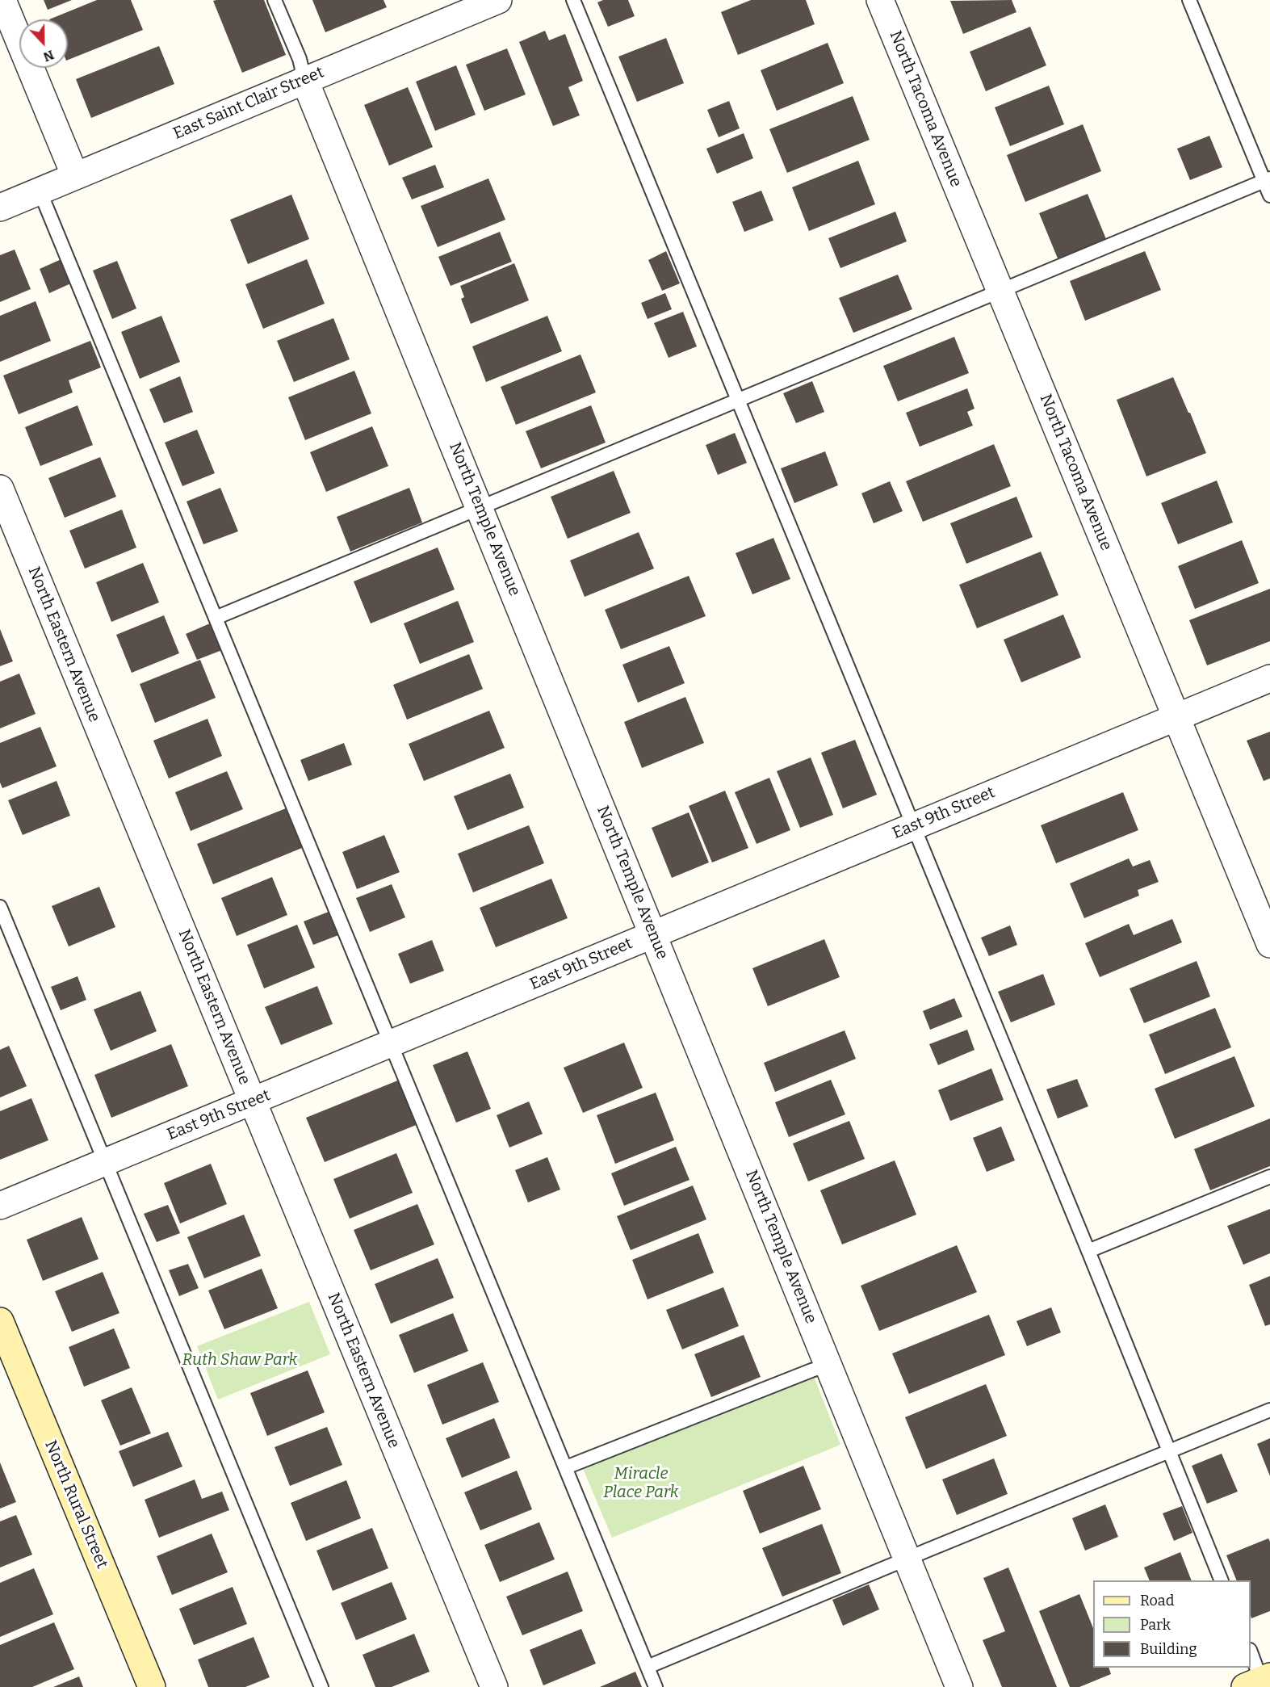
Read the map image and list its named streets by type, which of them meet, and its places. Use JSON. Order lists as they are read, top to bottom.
{
  "streets": {
    "main road": ["North Rural Street"],
    "street": [
      "East Saint Clair Street",
      "North Tacoma Avenue",
      "North Temple Avenue",
      "North Eastern Avenue",
      "East 9th Street"
    ]
  },
  "crossings": [
    ["East Saint Clair Street", "North Temple Avenue"],
    ["North Tacoma Avenue", "East 9th Street"],
    ["North Temple Avenue", "East 9th Street"],
    ["North Eastern Avenue", "East 9th Street"]
  ],
  "parks": ["Ruth Shaw Park", "Miracle Place Park"],
  "legend": ["Road", "Park", "Building"],
  "north": "bottom"
}
